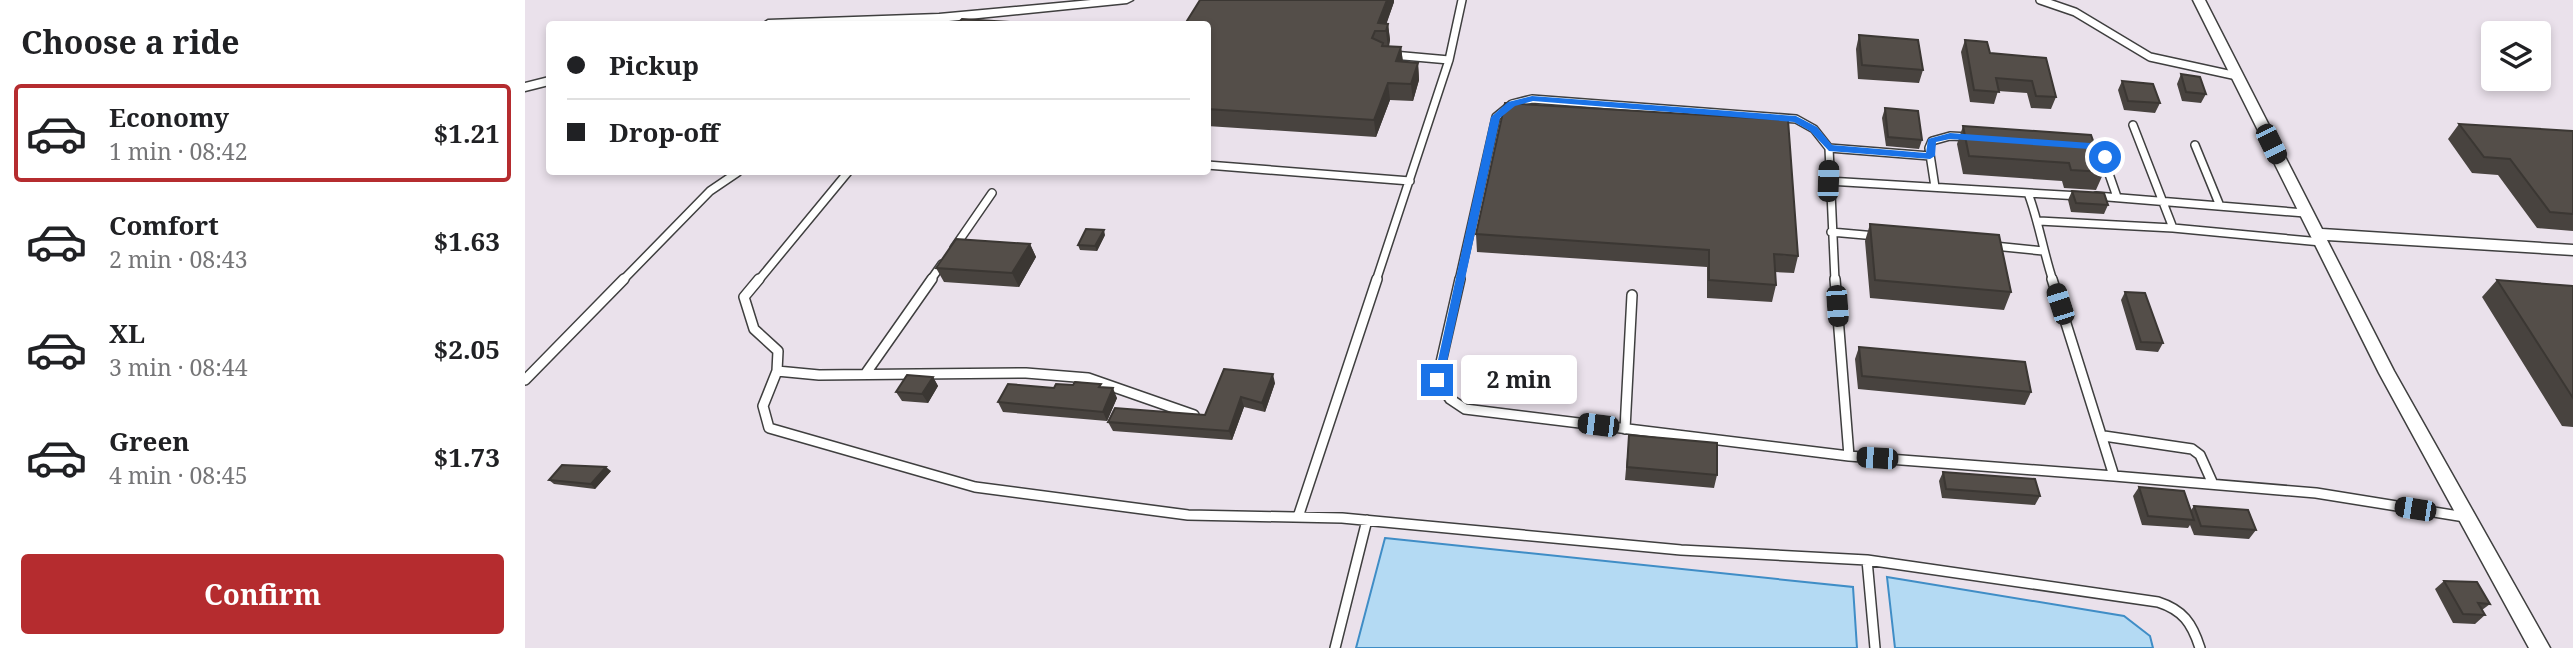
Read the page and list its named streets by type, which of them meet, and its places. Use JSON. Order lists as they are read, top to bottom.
{
  "page": {
    "heading": "Choose a ride",
    "banner": ["Pickup", "Drop-off"],
    "list": [
      {
        "name": "Economy",
        "note": "1 min · 08:42",
        "value": "$1.21"
      },
      {
        "name": "Comfort",
        "note": "2 min · 08:43",
        "value": "$1.63"
      },
      {
        "name": "XL",
        "note": "3 min · 08:44",
        "value": "$2.05"
      },
      {
        "name": "Green",
        "note": "4 min · 08:45",
        "value": "$1.73"
      }
    ],
    "bubble": "2 min",
    "buttons": "Confirm"
  }
}
